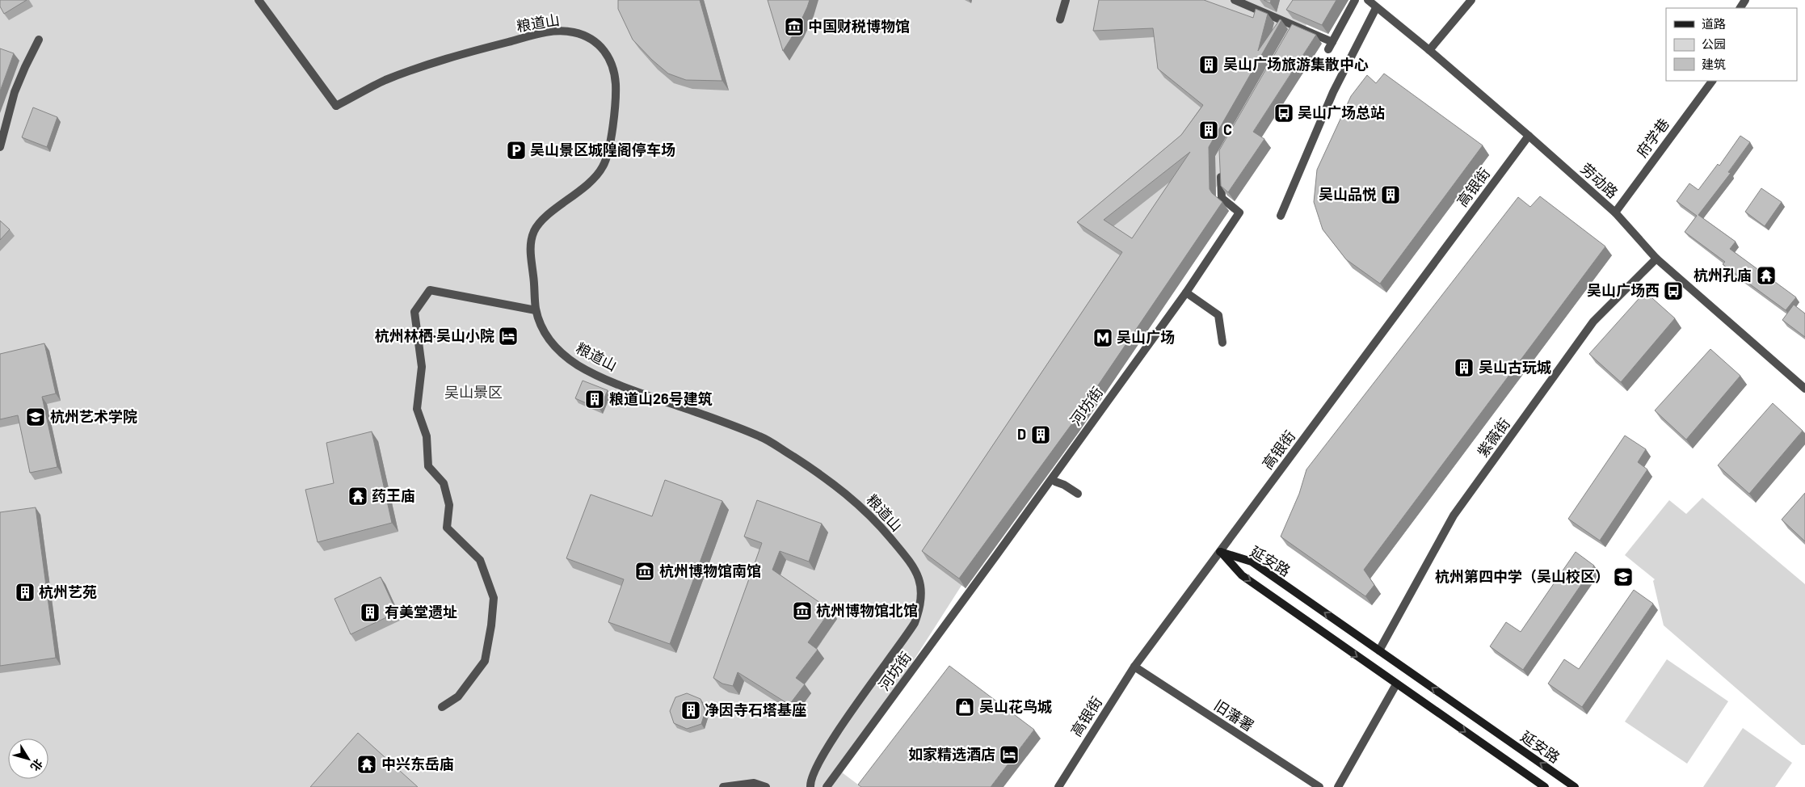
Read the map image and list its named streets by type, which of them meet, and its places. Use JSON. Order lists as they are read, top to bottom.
{
  "streets": {
    "main road": ["延安路"],
    "street": [
      "粮道山",
      "府学巷",
      "劳动路",
      "高银街",
      "河坊街",
      "紫薇街",
      "旧藩署"
    ]
  },
  "crossings": [
    ["府学巷", "劳动路"],
    ["劳动路", "高银街"],
    ["劳动路", "紫薇街"],
    ["高银街", "延安路"],
    ["高银街", "旧藩署"],
    ["紫薇街", "延安路"]
  ],
  "parks": ["吴山景区"],
  "places": {
    "museum": ["中国财税博物馆", "杭州博物馆南馆", "杭州博物馆北馆"],
    "building": [
      "吴山广场旅游集散中心",
      "C",
      "吴山品悦",
      "吴山古玩城",
      "粮道山26号建筑",
      "D",
      "杭州艺苑",
      "有美堂遗址",
      "净因寺石塔基座"
    ],
    "bus stop": ["吴山广场总站", "吴山广场西"],
    "parking": ["吴山景区城隍阁停车场"],
    "temple": ["杭州孔庙", "药王庙", "中兴东岳庙"],
    "hotel": ["杭州林栖·吴山小院", "如家精选酒店"],
    "metro station": ["吴山广场"],
    "school or university": ["杭州艺术学院", "杭州第四中学（吴山校区）"],
    "shop": ["吴山花鸟城"]
  },
  "legend": ["道路", "公园", "建筑"],
  "north": "bottom right"
}
